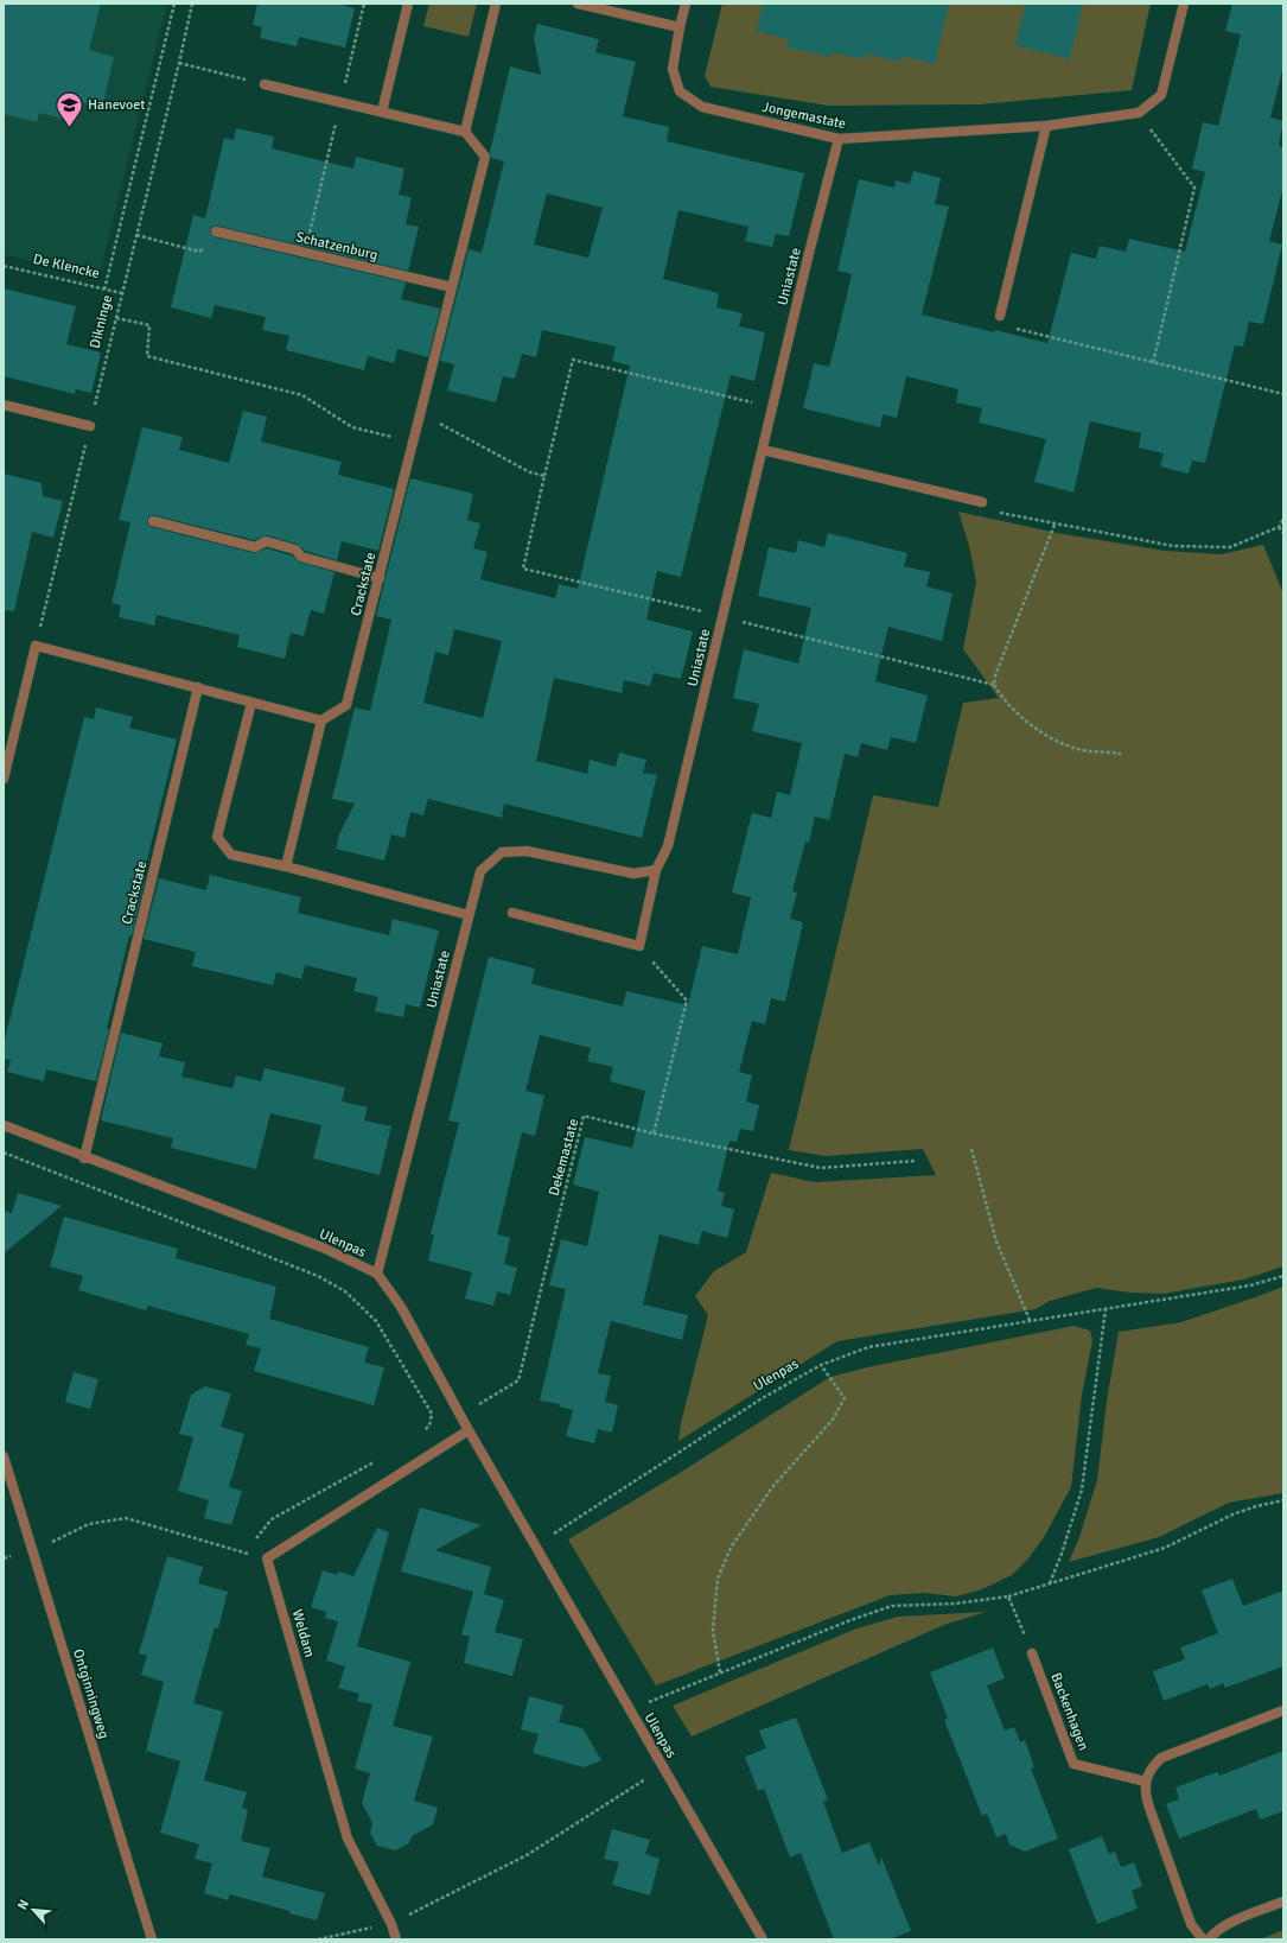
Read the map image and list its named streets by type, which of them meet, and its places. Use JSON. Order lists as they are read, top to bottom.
{
  "streets": {
    "street": [
      "Jongemastate",
      "Schatzenburg",
      "Uniastate",
      "Crackstate",
      "Ulenpas",
      "Weldam",
      "Ontginningweg",
      "Backenhagen"
    ],
    "path": ["De Klencke", "Dikninge", "Dekemastate"]
  },
  "crossings": [
    ["Jongemastate", "Uniastate"],
    ["De Klencke", "Dikninge"],
    ["Uniastate", "Ulenpas"],
    ["Crackstate", "Ulenpas"],
    ["Dekemastate", "Ulenpas"],
    ["Ulenpas", "Weldam"]
  ],
  "places": {
    "school or university": ["Hanevoet"]
  },
  "north": "top left"
}
